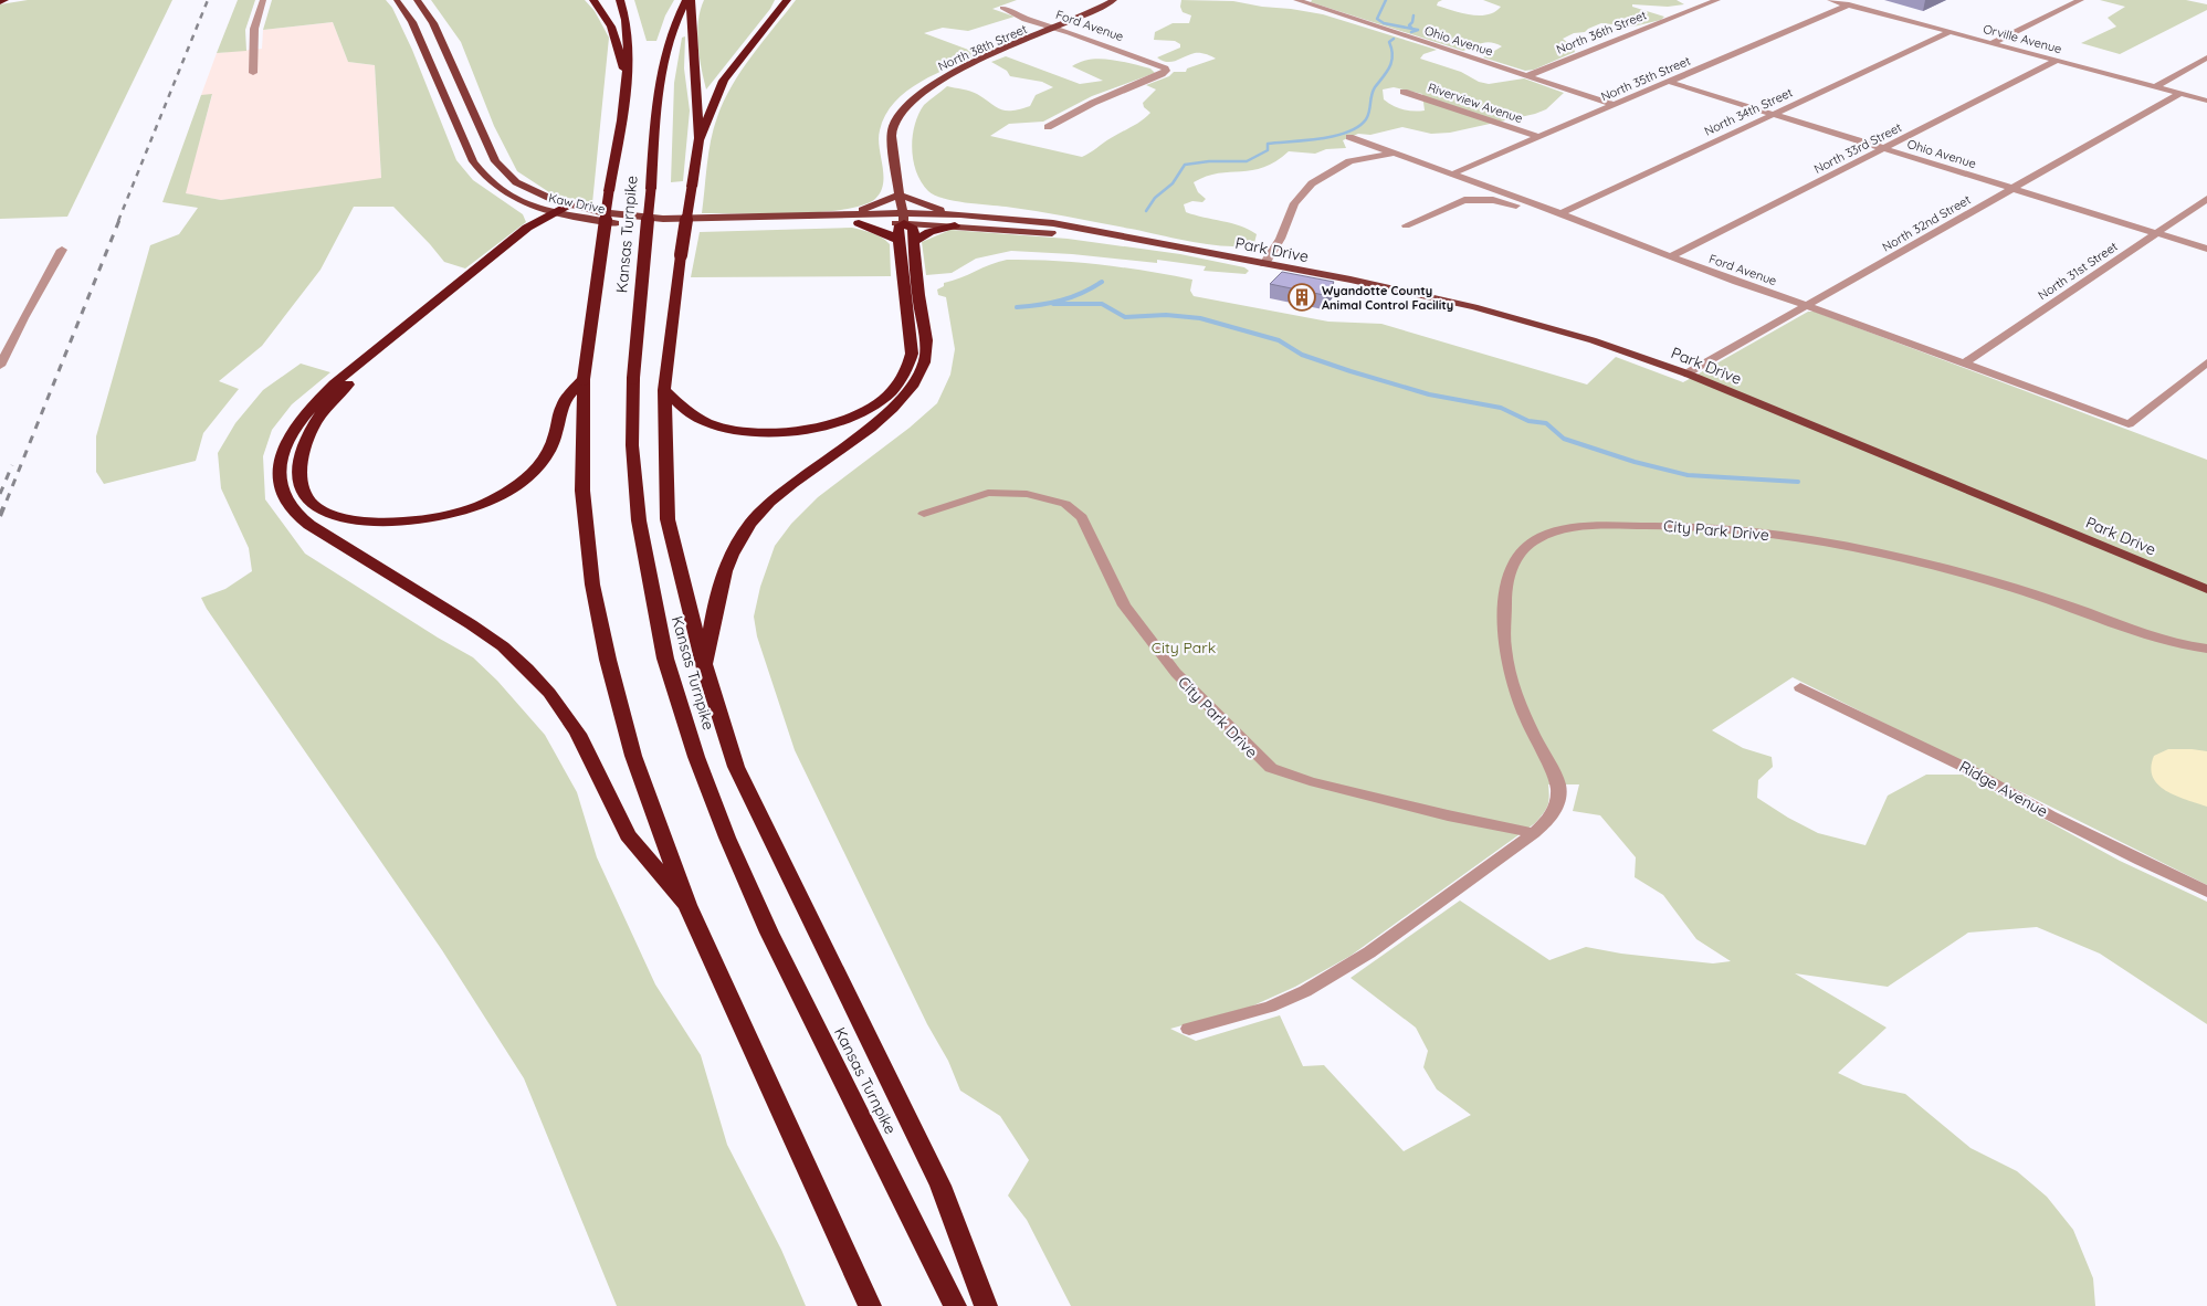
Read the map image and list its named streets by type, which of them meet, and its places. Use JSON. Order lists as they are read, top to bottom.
{
  "streets": {
    "highway": ["Kansas Turnpike"],
    "main road": ["North 38th Street", "Kaw Drive", "Park Drive"],
    "street": [
      "Ford Avenue",
      "North 36th Street",
      "Orville Avenue",
      "Ohio Avenue",
      "North 35th Street",
      "Riverview Avenue",
      "North 34th Street",
      "North 33rd Street",
      "North 32nd Street",
      "North 31st Street",
      "City Park Drive",
      "Ridge Avenue"
    ]
  },
  "crossings": [
    ["Ford Avenue", "North 38th Street"],
    ["Ford Avenue", "North 35th Street"],
    ["Ford Avenue", "North 34th Street"],
    ["Ford Avenue", "North 33rd Street"],
    ["Ford Avenue", "North 32nd Street"],
    ["Ford Avenue", "North 31st Street"],
    ["North 36th Street", "Ohio Avenue"],
    ["Orville Avenue", "North 35th Street"],
    ["Orville Avenue", "North 34th Street"],
    ["Orville Avenue", "North 33rd Street"],
    ["Orville Avenue", "North 32nd Street"],
    ["Ohio Avenue", "North 35th Street"],
    ["Ohio Avenue", "North 34th Street"],
    ["Ohio Avenue", "North 33rd Street"],
    ["Ohio Avenue", "North 32nd Street"],
    ["Ohio Avenue", "North 31st Street"],
    ["North 38th Street", "Kaw Drive"],
    ["North 38th Street", "Park Drive"],
    ["North 35th Street", "Riverview Avenue"],
    ["Kaw Drive", "Park Drive"],
    ["North 32nd Street", "Park Drive"]
  ],
  "parks": ["City Park"],
  "places": {
    "building": ["Wyandotte County Animal Control Facility"]
  }
}
